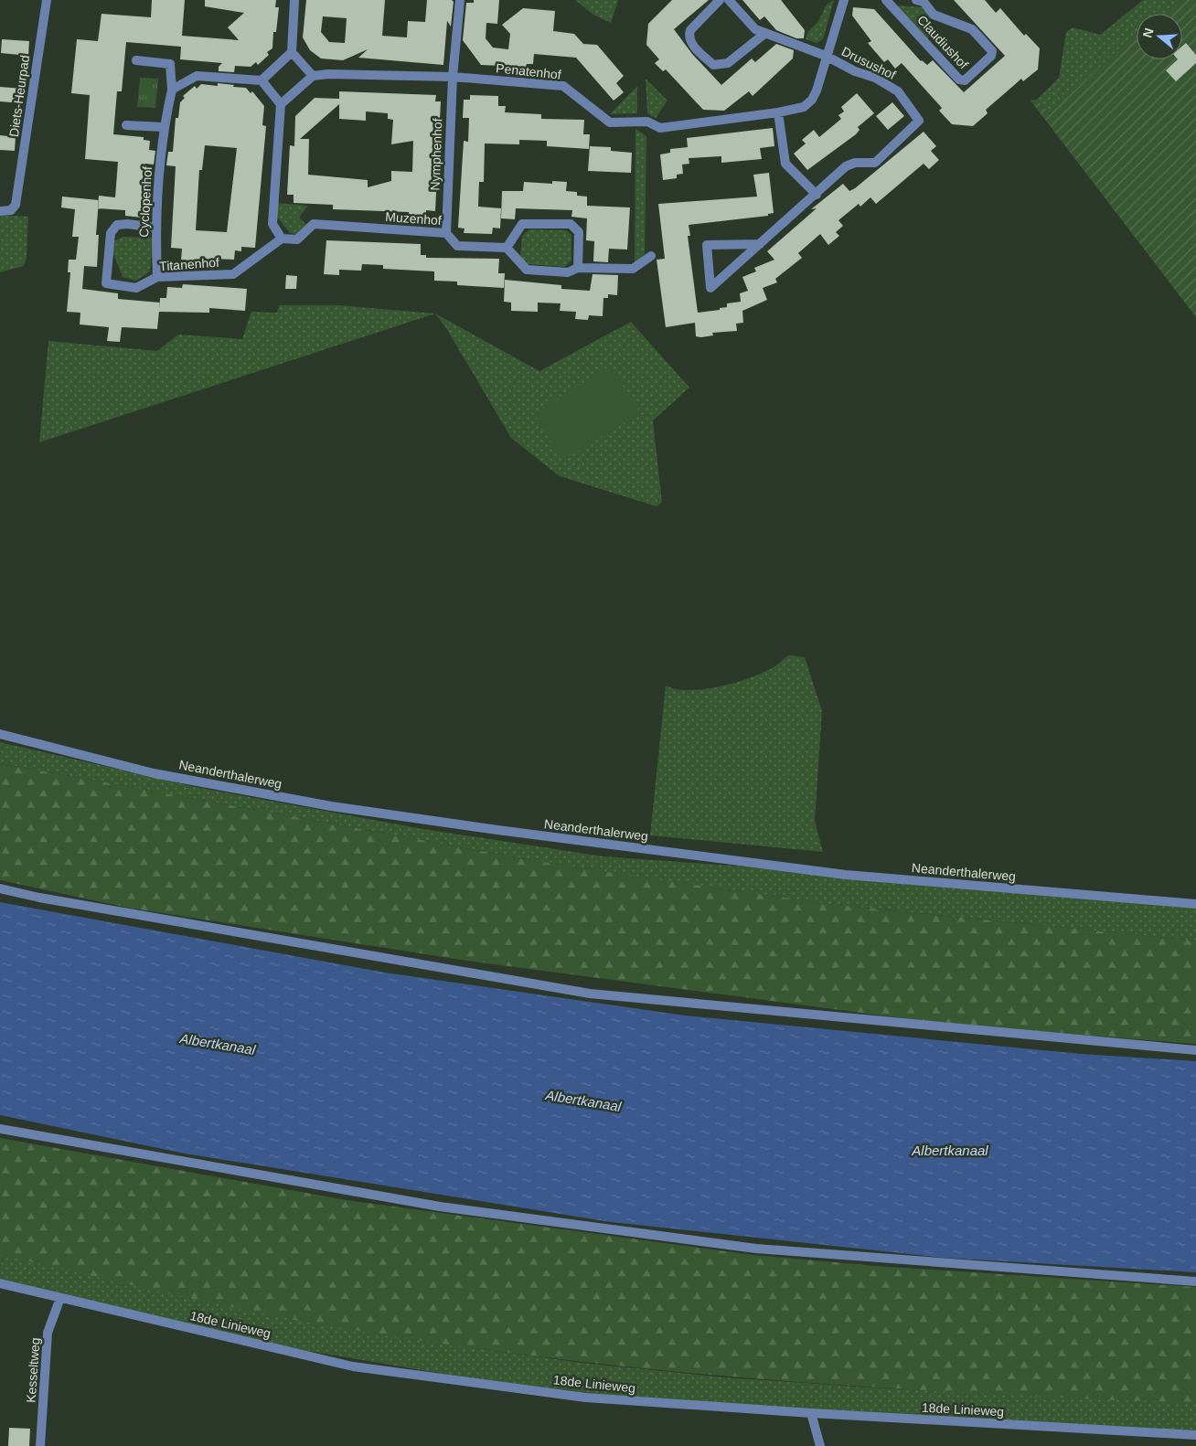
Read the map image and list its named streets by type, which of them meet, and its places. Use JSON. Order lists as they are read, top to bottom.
{
  "streets": {
    "street": [
      "Claudiushof",
      "Drusushof",
      "Penatenhof",
      "Diets-Heurpad",
      "Nymphenhof",
      "Cyclopenhof",
      "Muzenhof",
      "Titanenhof",
      "Neanderthalerweg",
      "18de Linieweg",
      "Kesseltweg"
    ]
  },
  "crossings": [
    ["Drusushof", "Penatenhof"],
    ["Penatenhof", "Nymphenhof"],
    ["Nymphenhof", "Muzenhof"],
    ["Cyclopenhof", "Titanenhof"],
    ["Muzenhof", "Titanenhof"],
    ["18de Linieweg", "Kesseltweg"]
  ],
  "water": ["Albertkanaal"],
  "north": "left"
}
